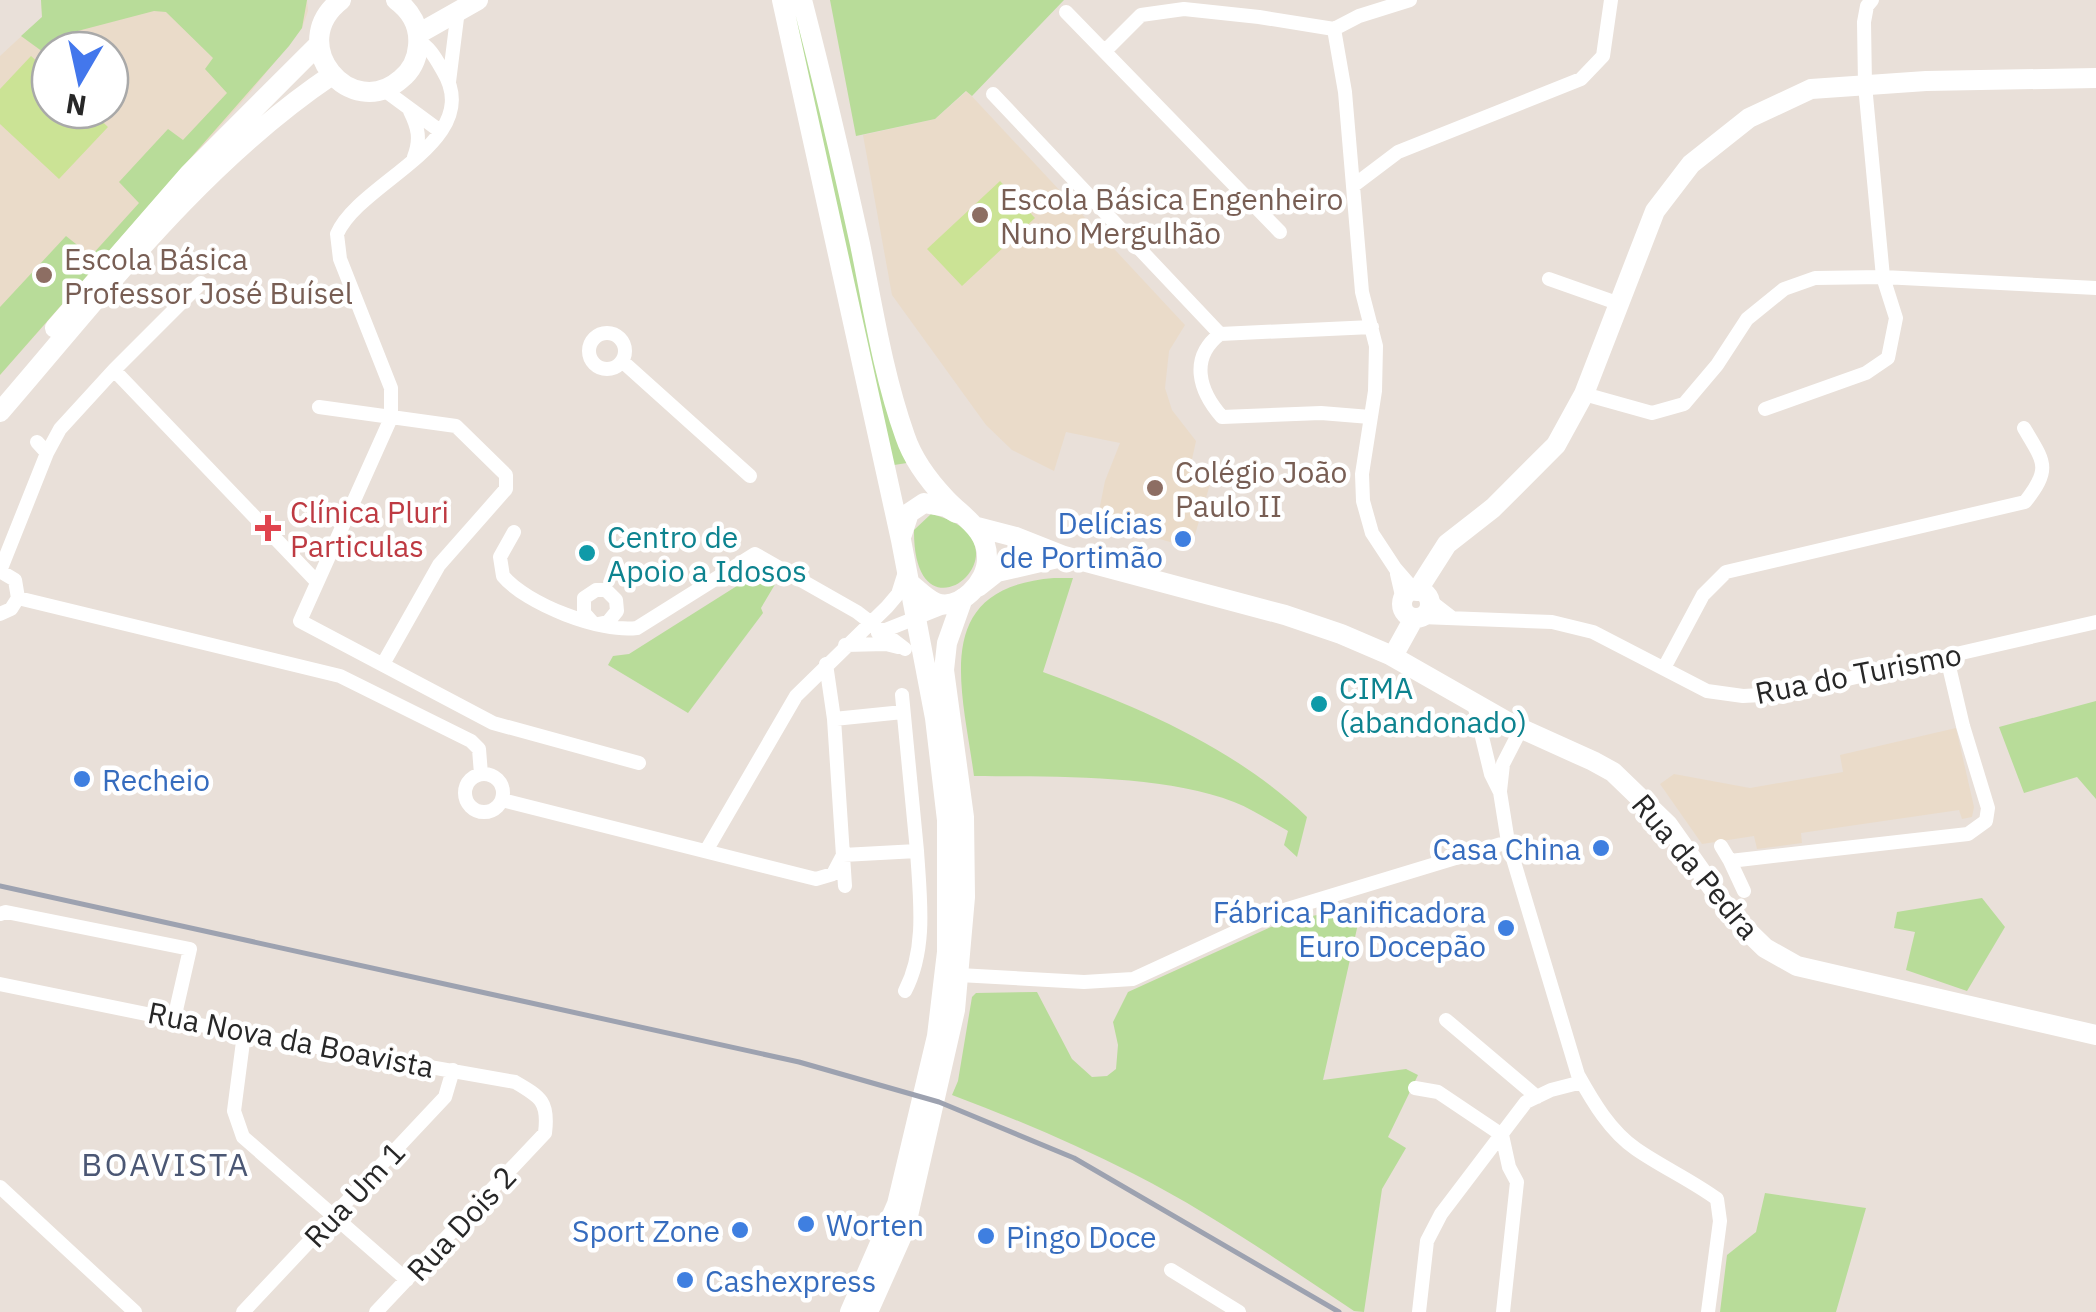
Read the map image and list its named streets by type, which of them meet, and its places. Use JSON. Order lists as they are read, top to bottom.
{
  "streets": {
    "main road": ["Rua da Pedra"],
    "street": [
      "Rua do Turismo",
      "Rua Nova da Boavista",
      "Rua Um 1",
      "Rua Dois 2"
    ]
  },
  "crossings": [
    ["Rua Nova da Boavista", "Rua Um 1"],
    ["Rua Nova da Boavista", "Rua Dois 2"]
  ],
  "districts": ["BOAVISTA"],
  "places": {
    "other": [
      "Escola Básica Engenheiro Nuno Mergulhão",
      "Escola Básica Professor José Buísel",
      "Colégio João Paulo II",
      "Delícias de Portimão",
      "Centro de Apoio a Idosos",
      "CIMA (abandonado)",
      "Recheio",
      "Casa China",
      "Fábrica Panificadora Euro Docepão",
      "Worten",
      "Sport Zone",
      "Pingo Doce",
      "Cashexpress"
    ],
    "health": ["Clínica Pluri Particulas"]
  },
  "north": "bottom"
}
